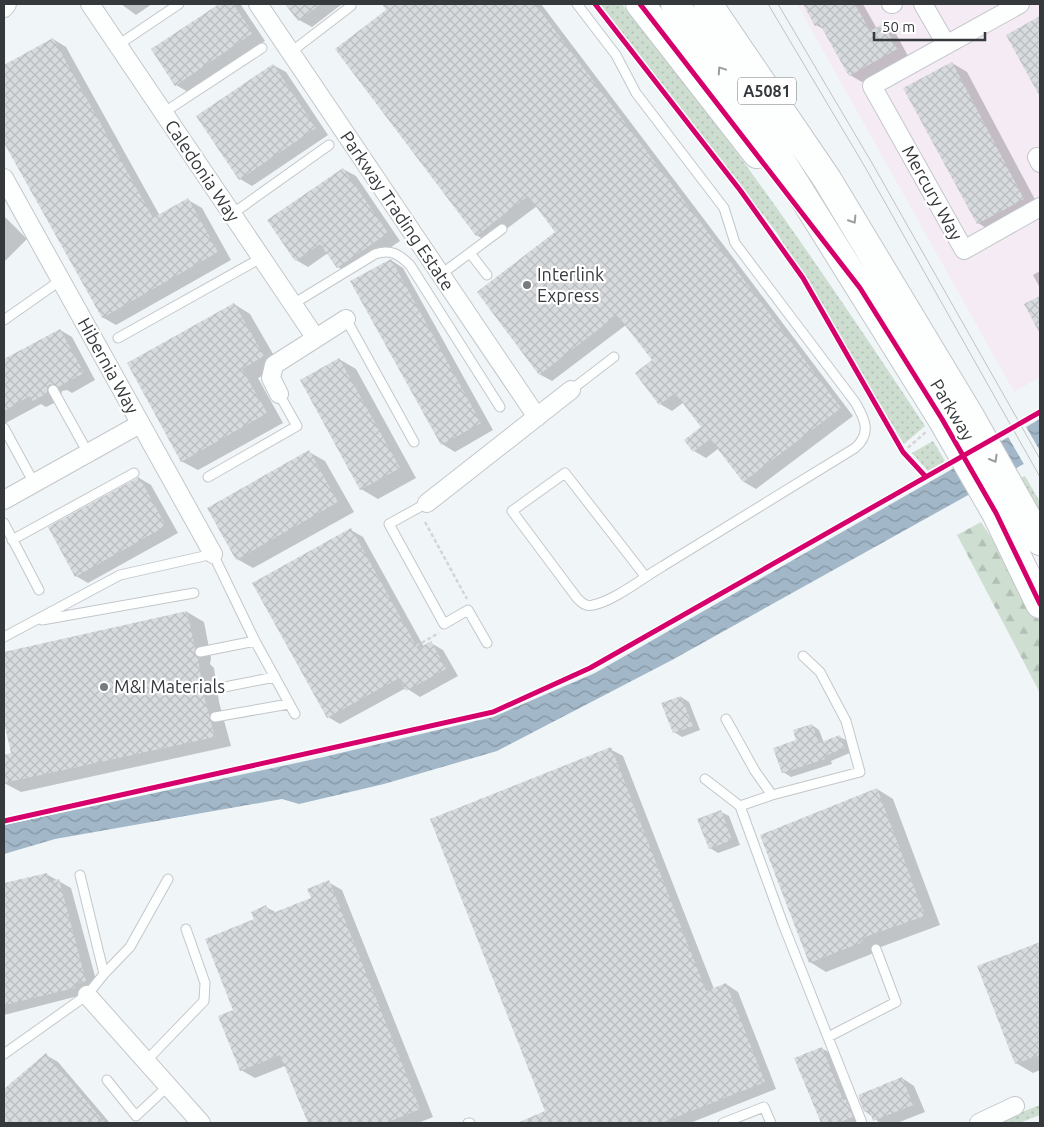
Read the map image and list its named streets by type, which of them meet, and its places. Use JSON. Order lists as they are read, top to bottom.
{
  "streets": {
    "highway": ["A5081", "Parkway"],
    "street": [
      "Caledonia Way",
      "Mercury Way",
      "Parkway Trading Estate",
      "Hibernia Way"
    ]
  },
  "crossings": [
    ["A5081", "Parkway"]
  ],
  "places": ["Interlink Express", "M&I Materials"],
  "scale_bar": "50 m"
}
